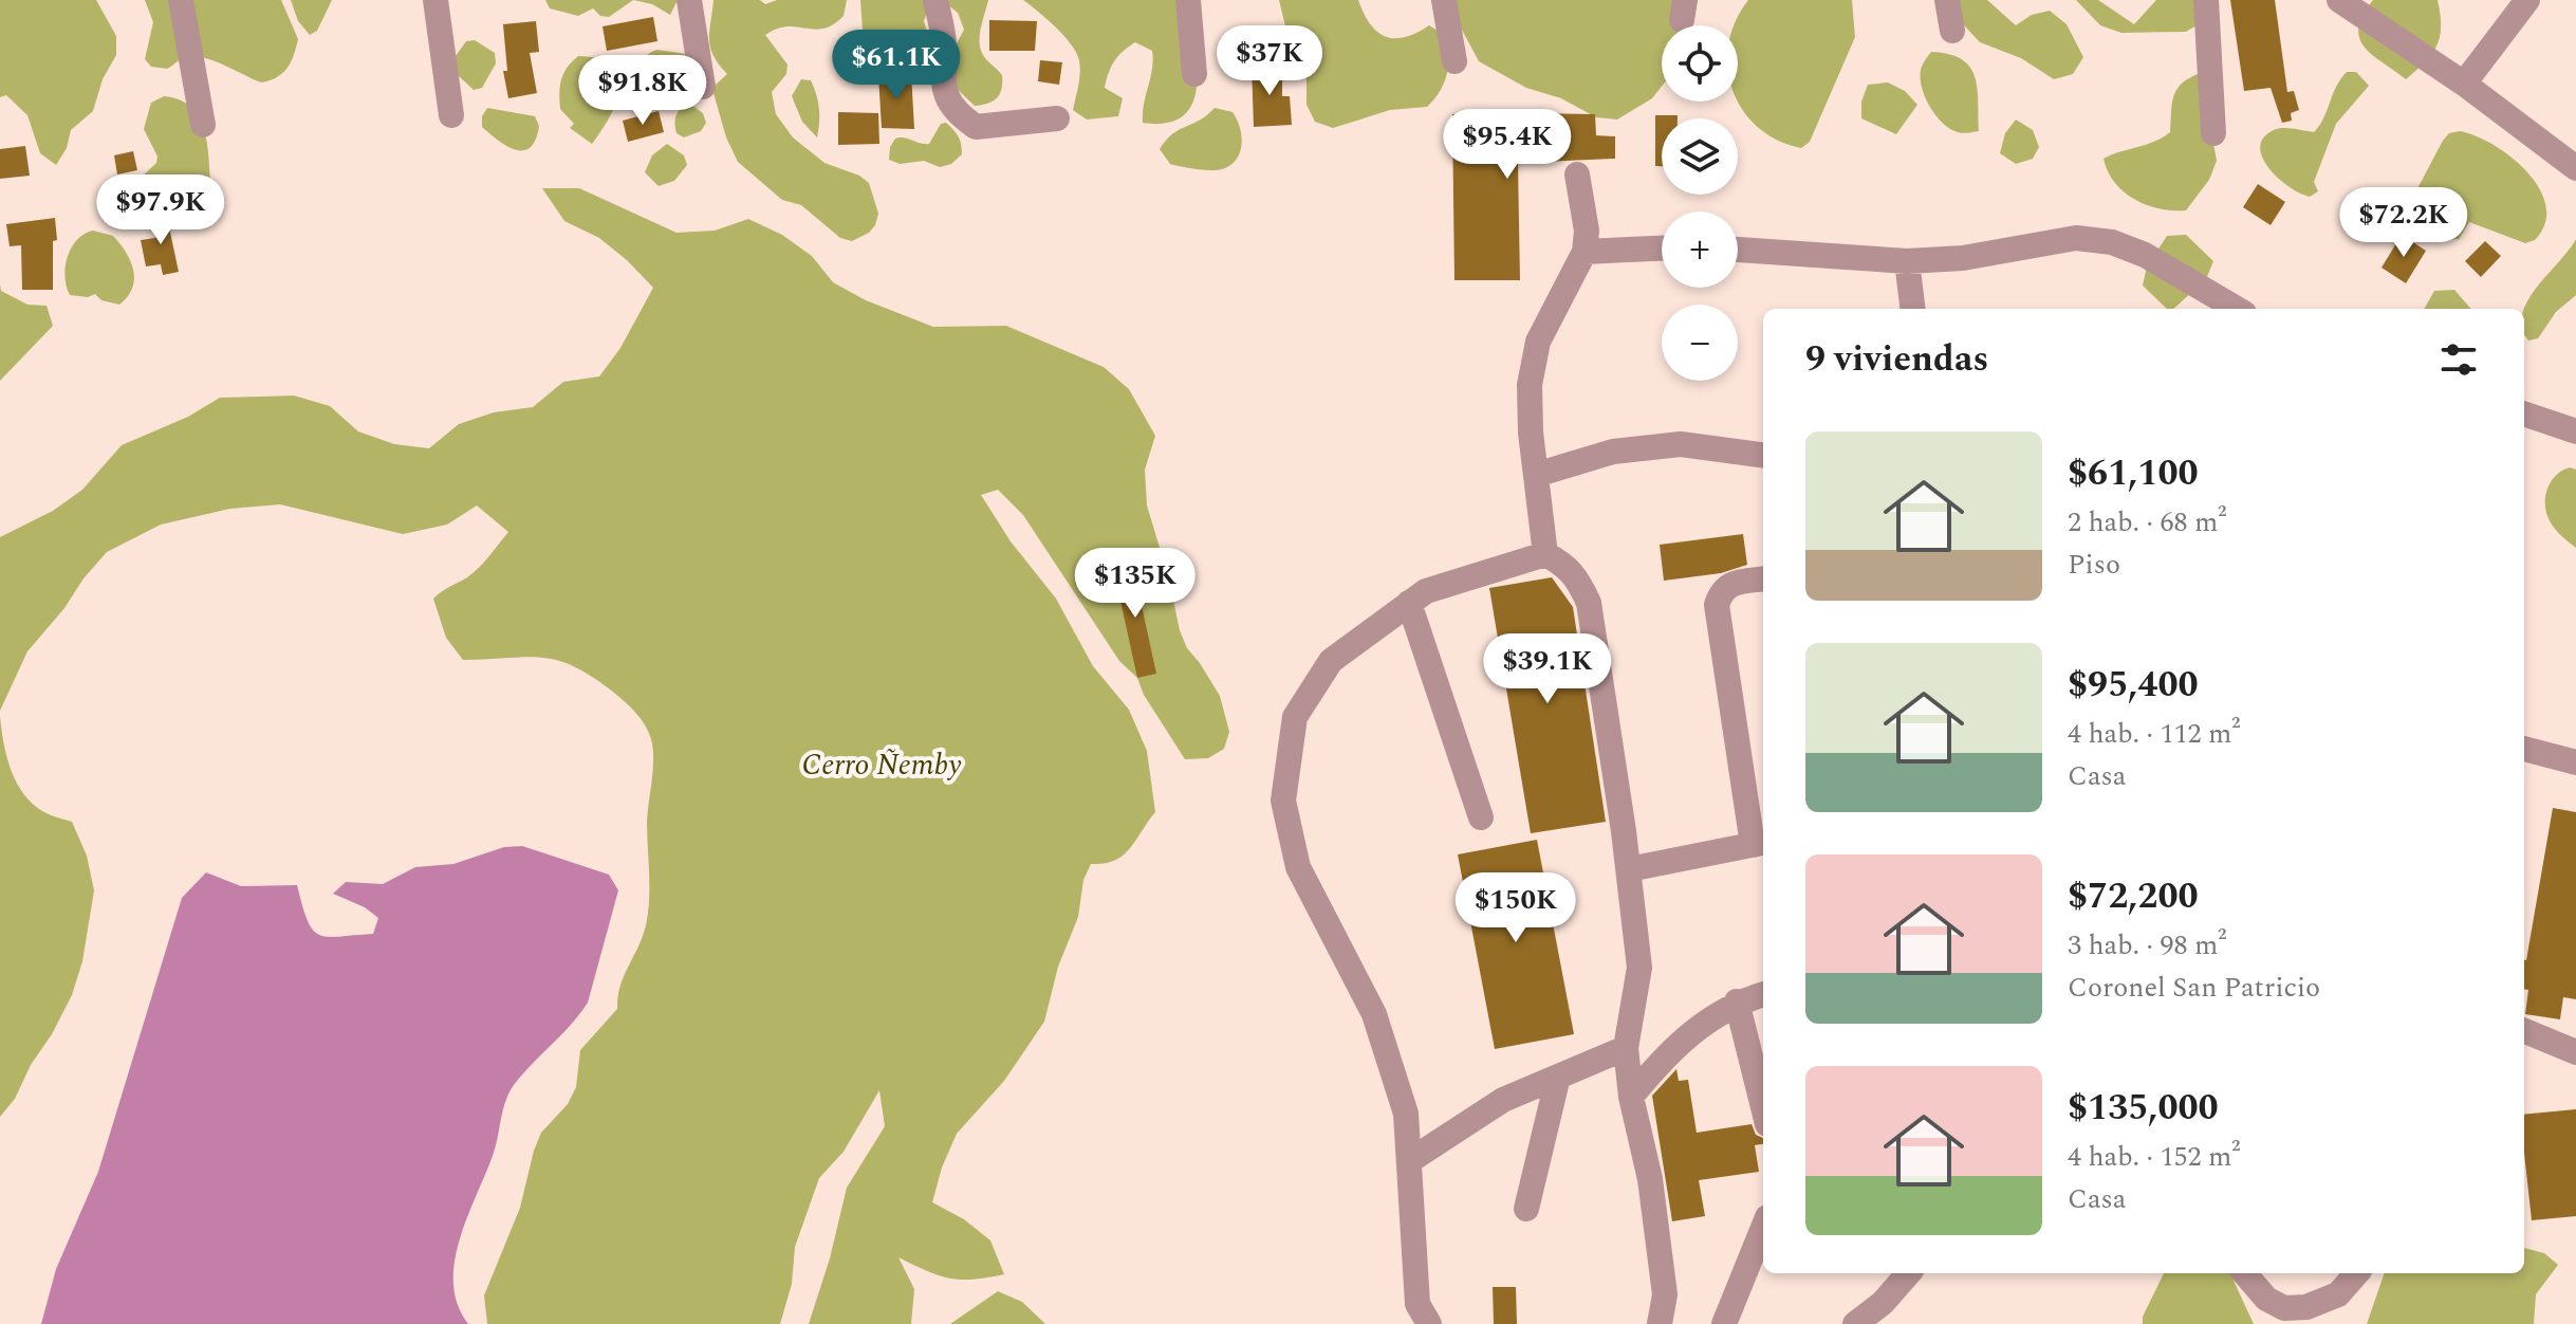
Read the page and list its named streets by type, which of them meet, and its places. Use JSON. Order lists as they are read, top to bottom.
{
  "parks": ["Cerro Ñemby"],
  "page": {
    "map_buttons": ["+", "−"],
    "price": [
      "$37K",
      "$61.1K",
      "$91.8K",
      "$95.4K",
      "$97.9K",
      "$72.2K",
      "$135K",
      "$39.1K",
      "$150K"
    ],
    "heading": "9 viviendas",
    "list": [
      {
        "name": "$61,100",
        "note": "2 hab. · 68 m² · Piso"
      },
      {
        "name": "$95,400",
        "note": "4 hab. · 112 m² · Casa"
      },
      {
        "name": "$72,200",
        "note": "3 hab. · 98 m² · Coronel San Patricio"
      },
      {
        "name": "$135,000",
        "note": "4 hab. · 152 m² · Casa"
      }
    ]
  }
}
